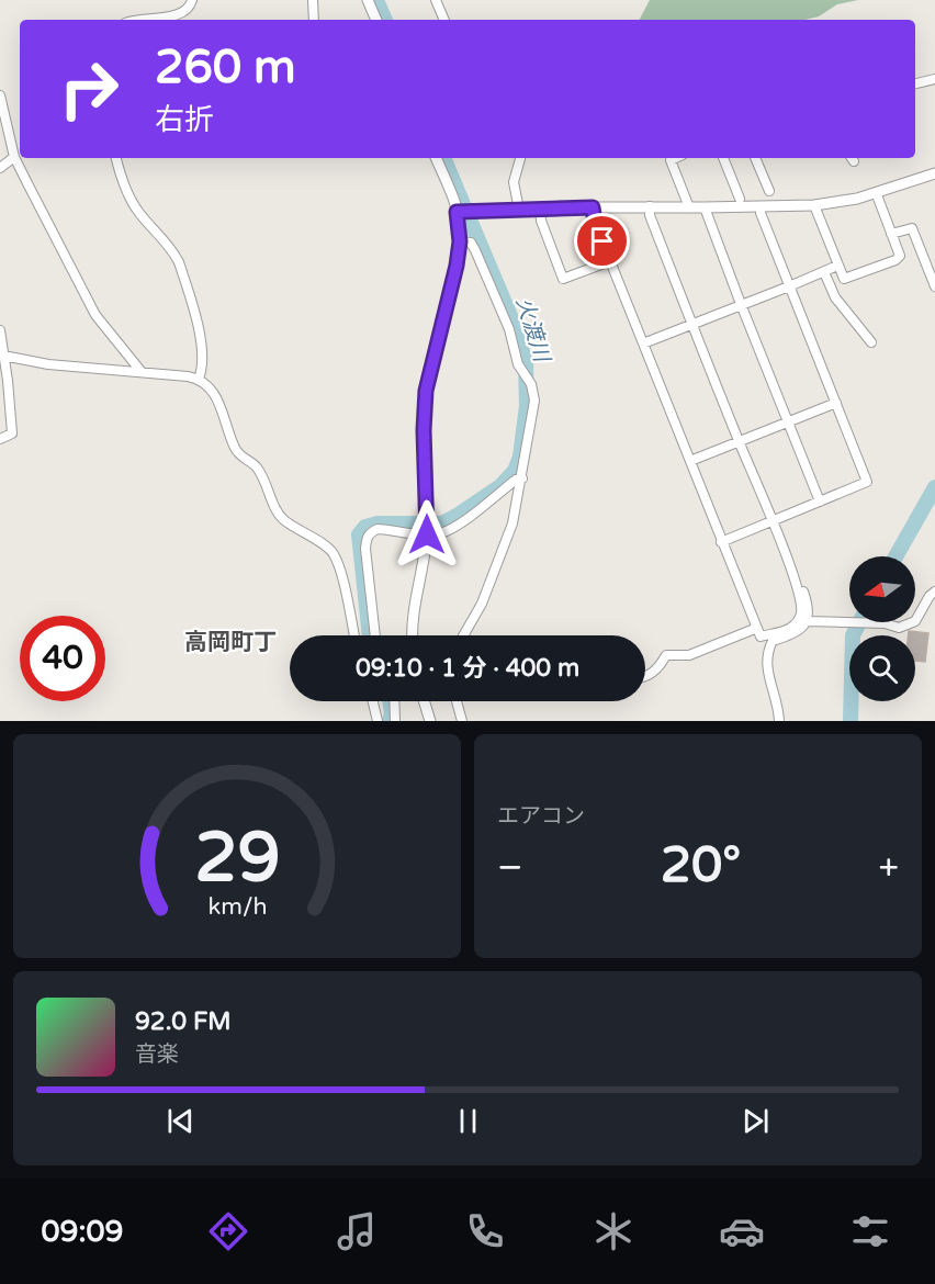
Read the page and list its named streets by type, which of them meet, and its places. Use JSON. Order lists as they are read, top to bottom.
{
  "districts": ["高岡町丁"],
  "water": ["火渡川"],
  "north": "left",
  "page": {
    "turn": ["260 m", "右折"],
    "limit": "40",
    "trip": "09:10 · 1 分 · 400 m",
    "tile": "エアコン",
    "heat": ["−", "20°", "+"],
    "song": ["92.0 FM", "音楽"],
    "tabs": "09:09",
    "gauge": ["29", "km/h"]
  }
}
